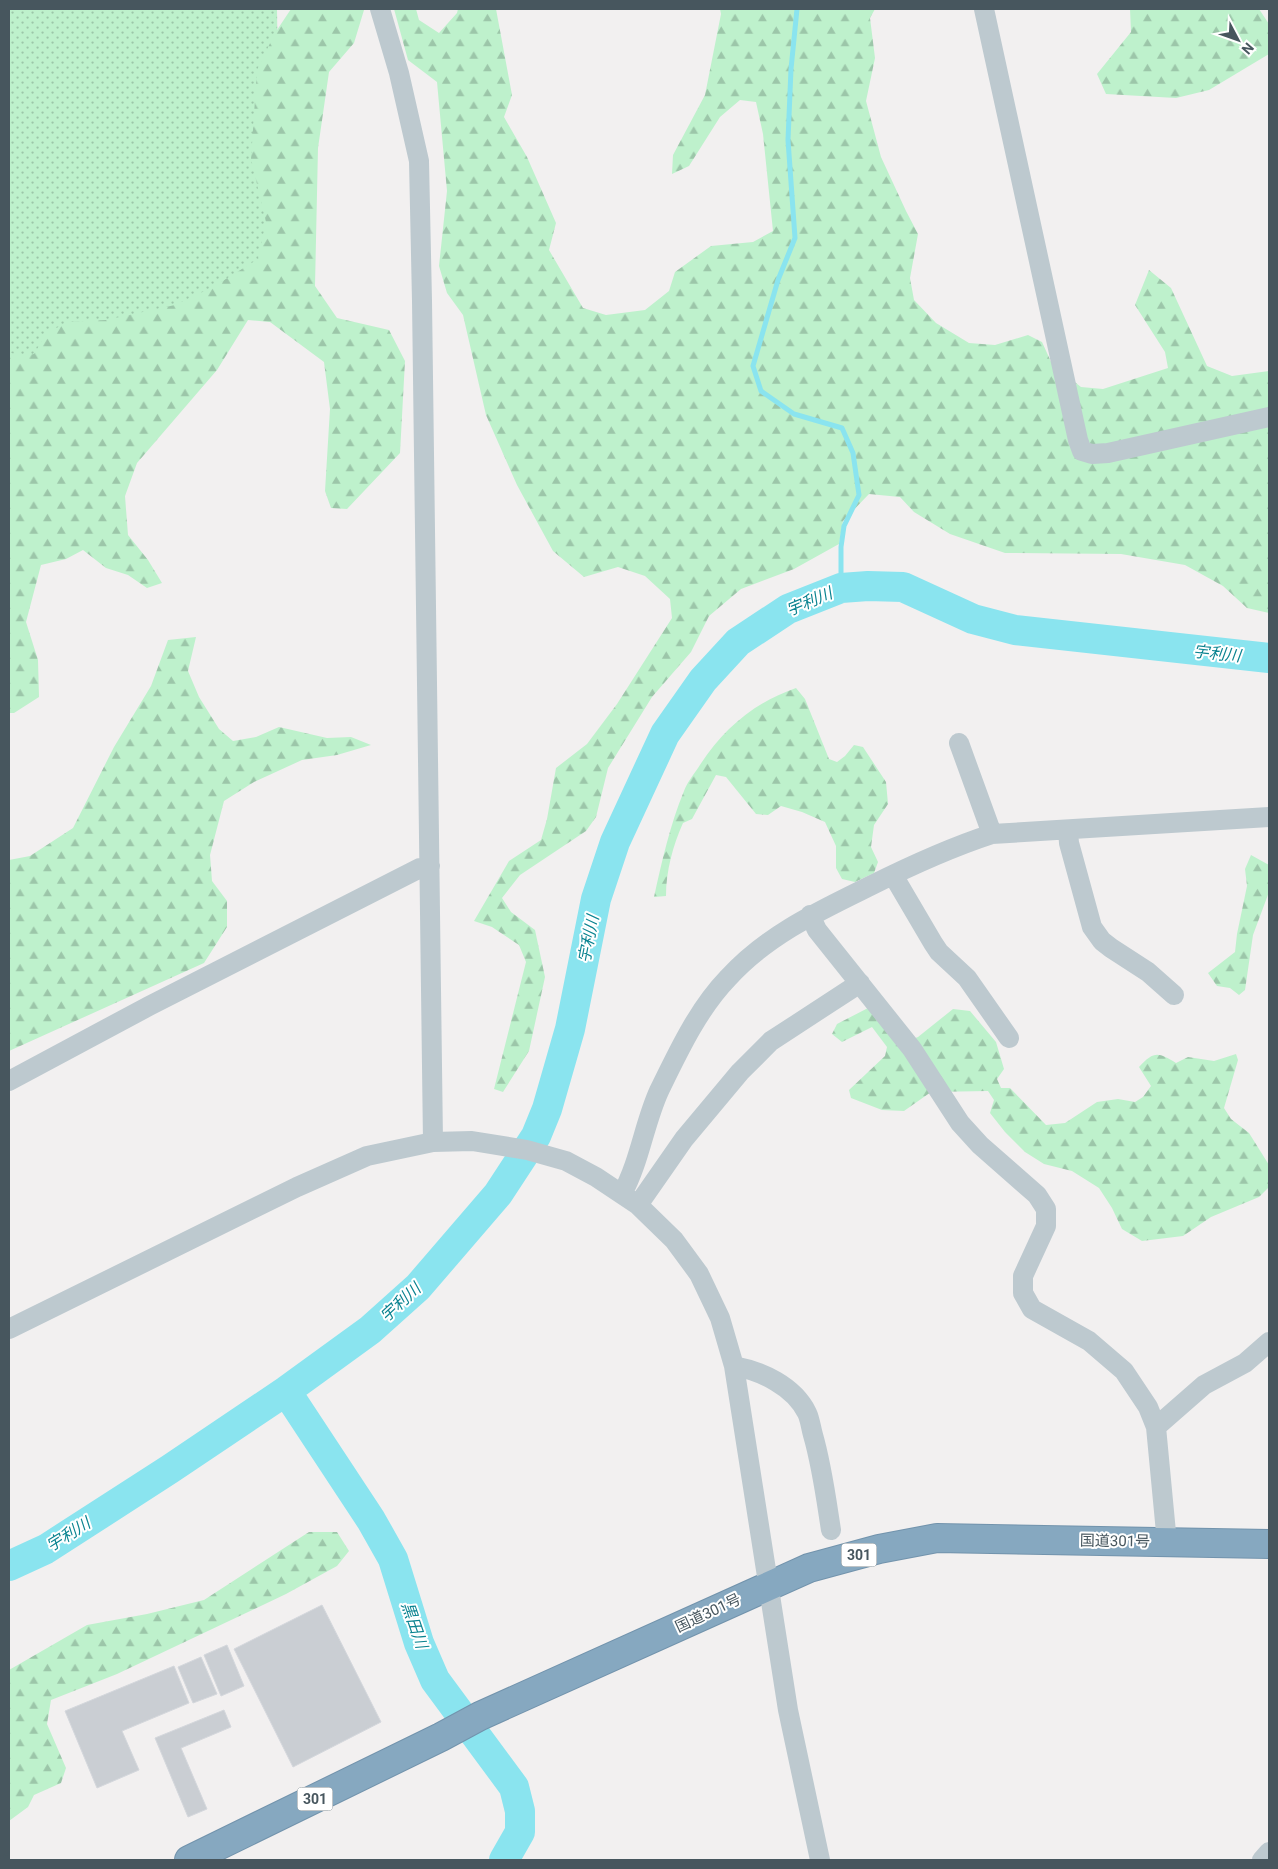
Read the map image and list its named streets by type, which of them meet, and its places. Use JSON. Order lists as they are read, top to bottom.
{
  "streets": {
    "highway": ["国道301号", "301"]
  },
  "water": ["宇利川", "黒田川"],
  "north": "bottom right"
}
